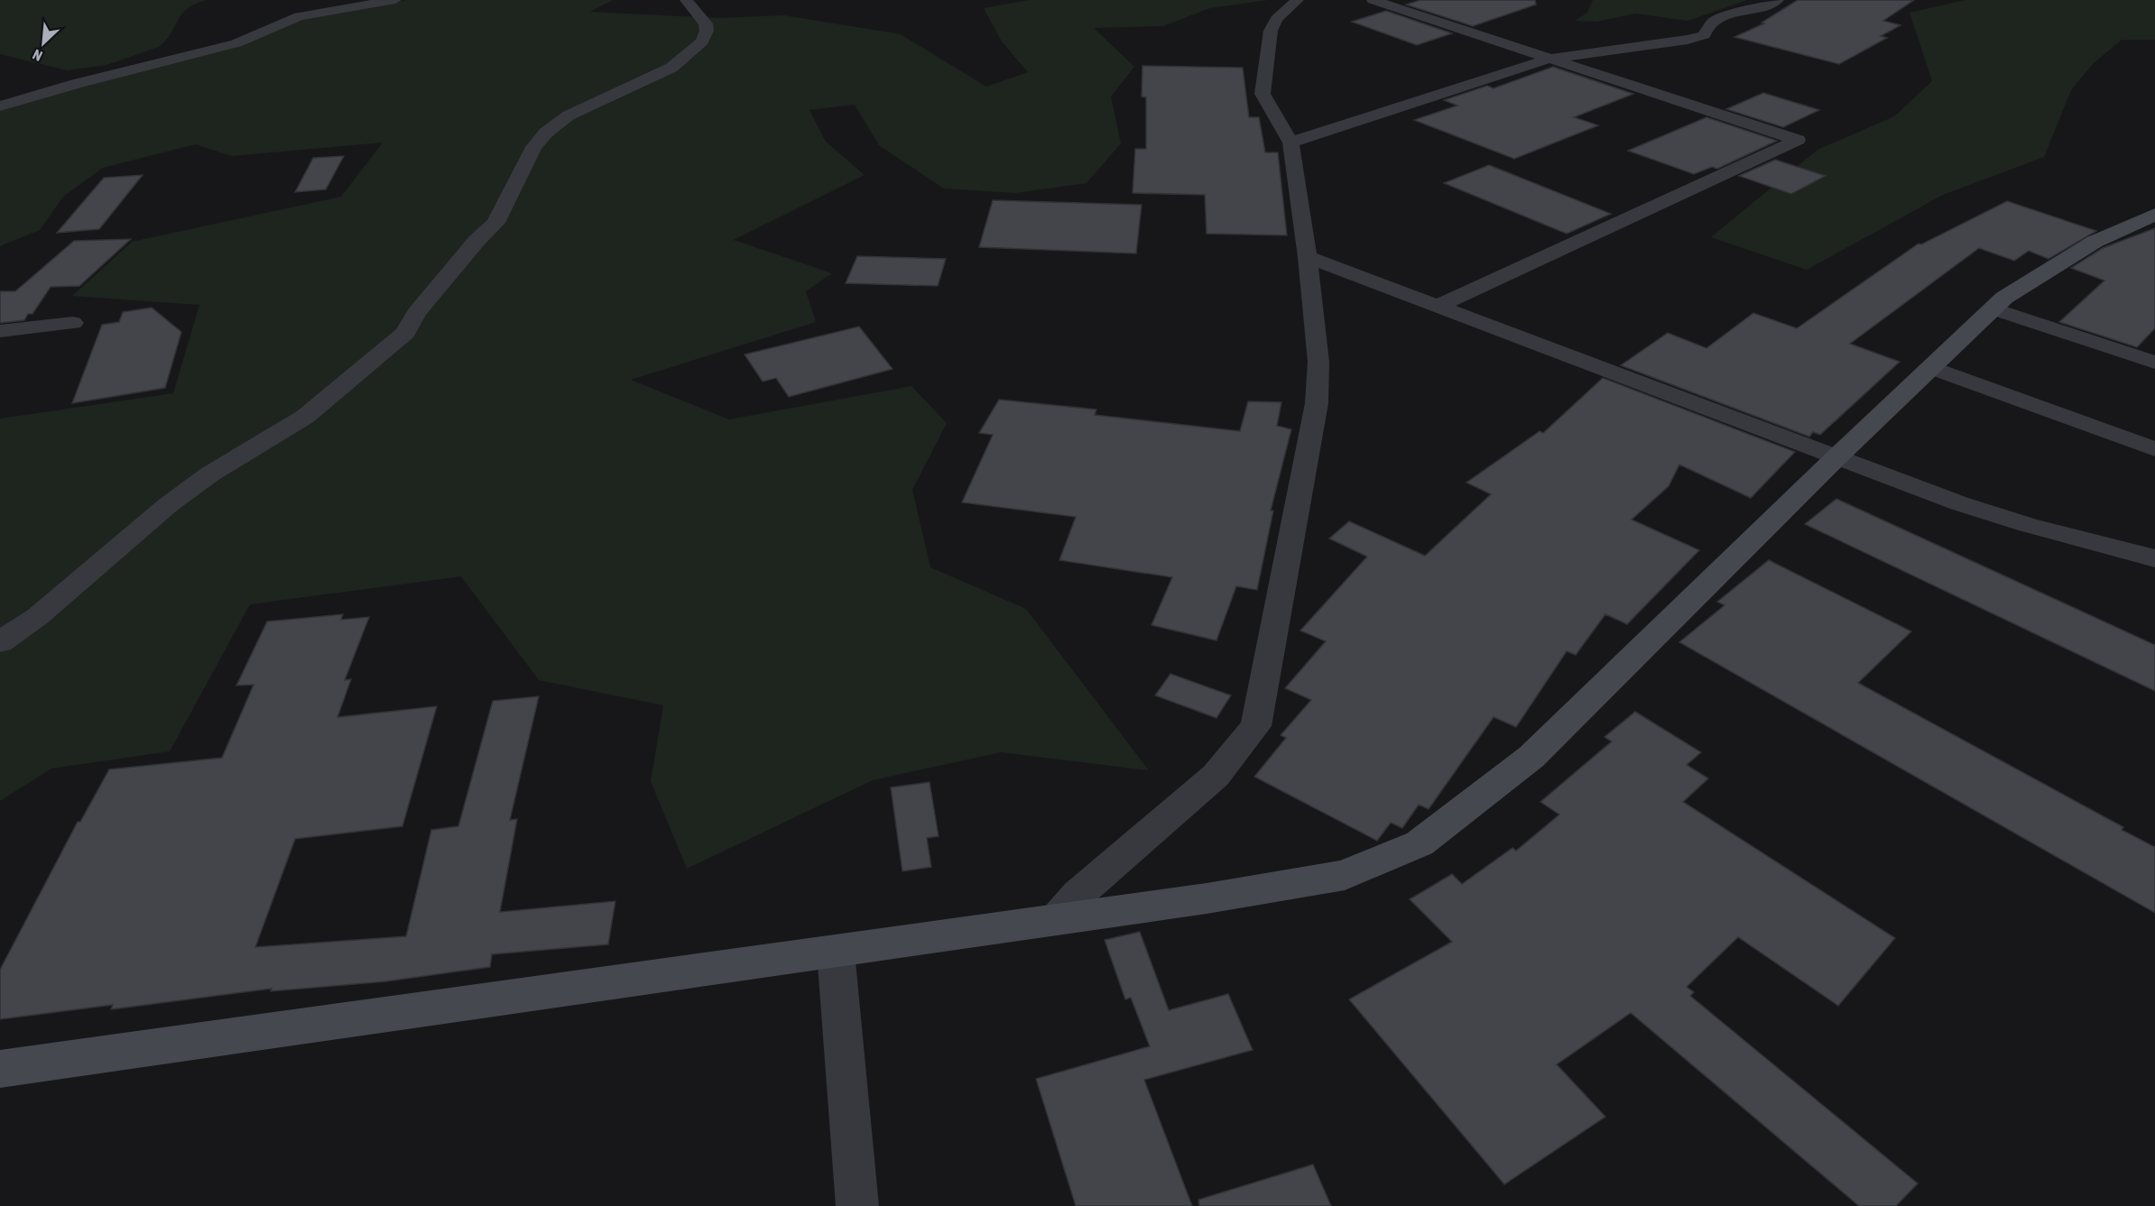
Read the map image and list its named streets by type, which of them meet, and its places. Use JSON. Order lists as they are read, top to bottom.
{
  "north": "bottom left"
}
